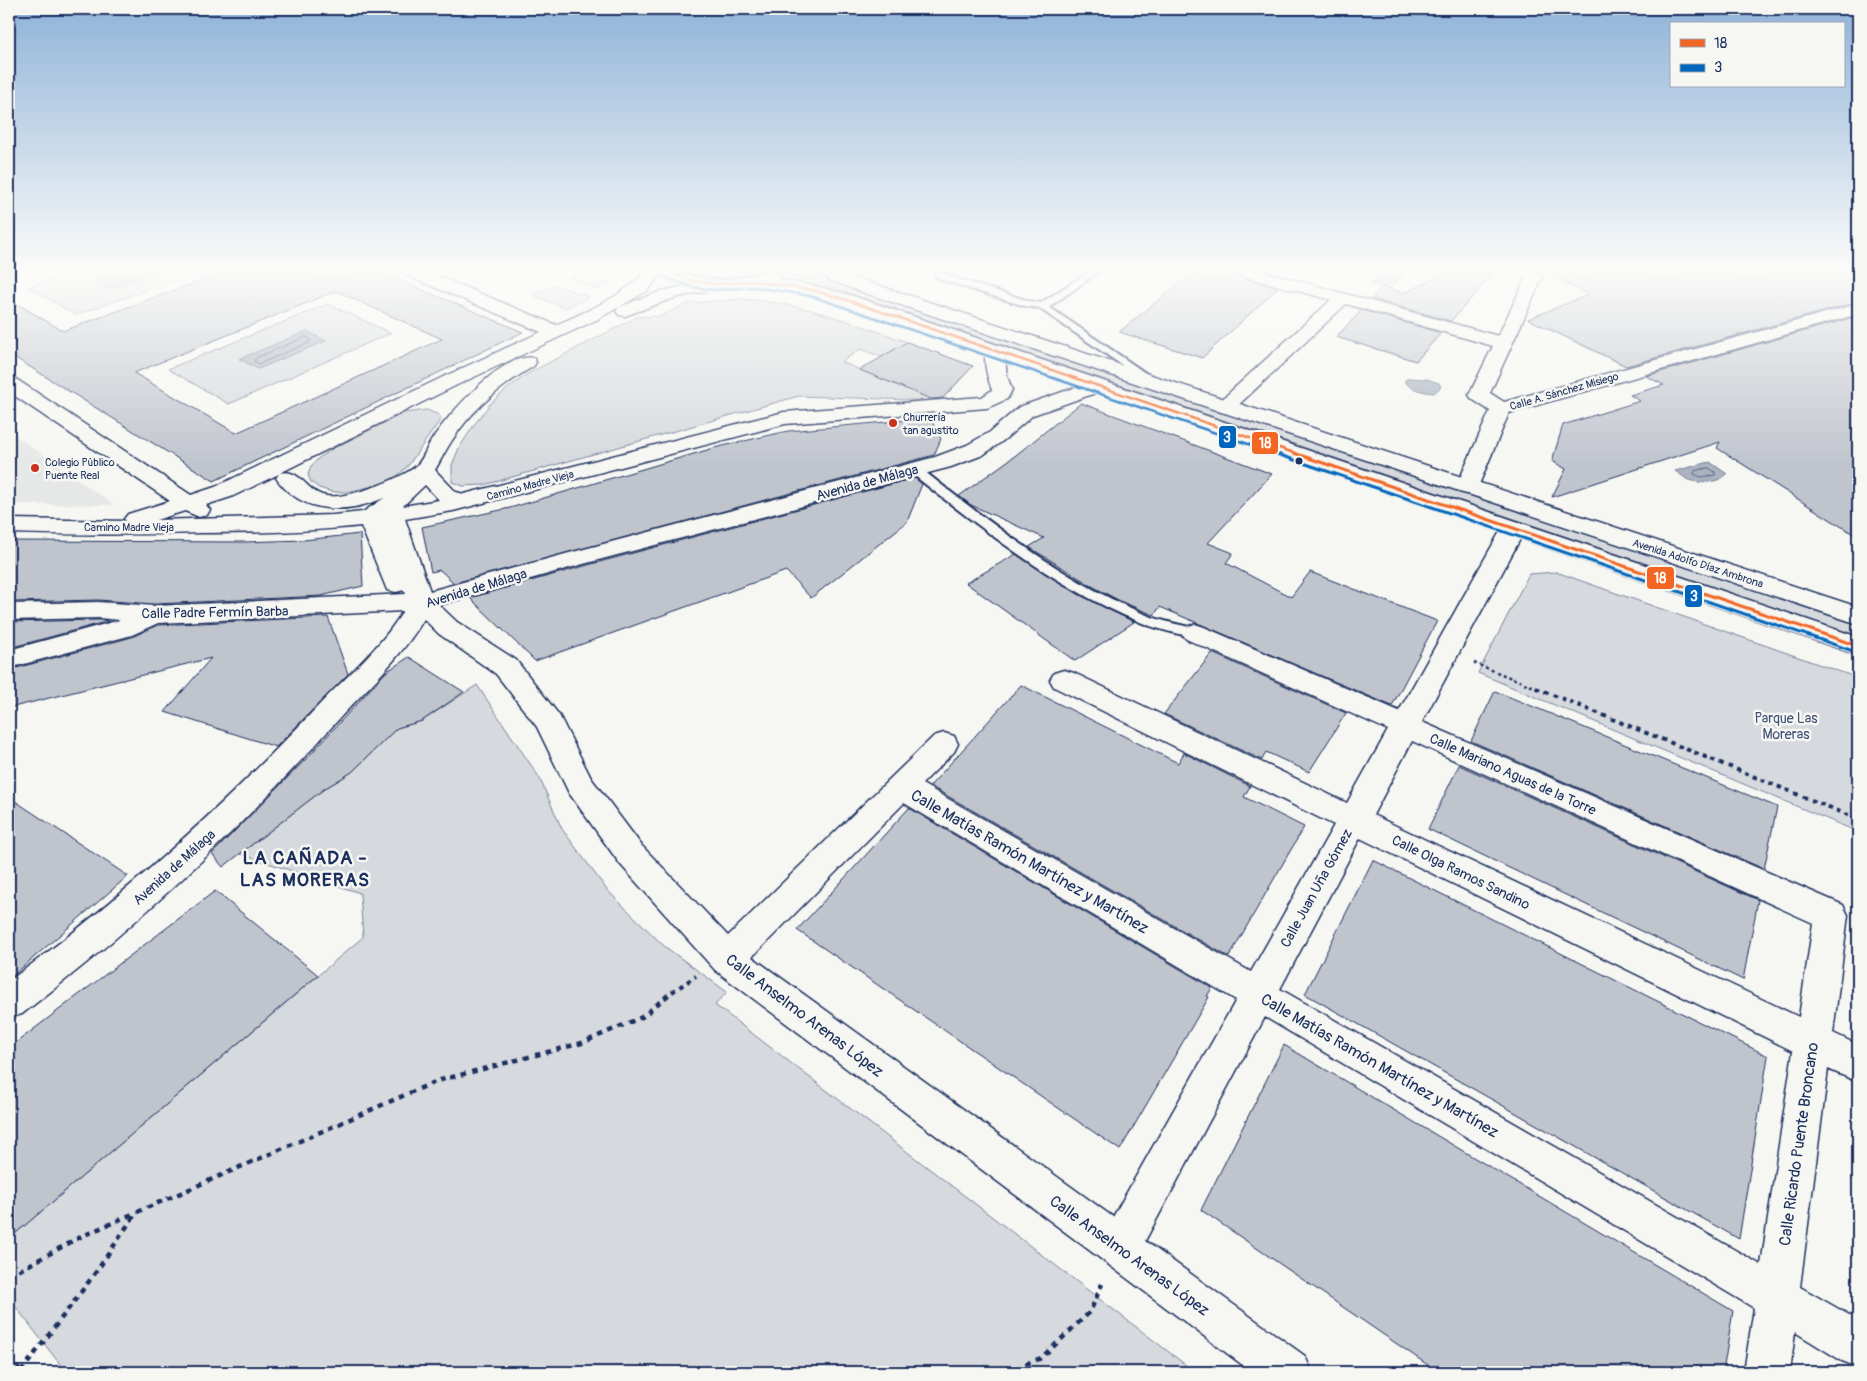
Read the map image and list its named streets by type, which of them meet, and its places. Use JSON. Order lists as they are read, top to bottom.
{
  "streets": {
    "main road": [
      "Calle A. Sánchez Misiego",
      "Avenida de Málaga",
      "Camino Madre Vieja",
      "Avenida Adolfo Díaz Ambrona",
      "Calle Padre Fermín Barba",
      "Calle Mariano Aguas de la Torre",
      "Calle Matías Ramón Martínez y Martínez",
      "Calle Olga Ramos Sandino",
      "Calle Juan Uña Gómez",
      "Calle Anselmo Arenas López",
      "Calle Ricardo Puente Broncano"
    ]
  },
  "crossings": [
    ["Avenida de Málaga", "Avenida Adolfo Díaz Ambrona"],
    ["Avenida de Málaga", "Calle Padre Fermín Barba"],
    ["Avenida de Málaga", "Calle Anselmo Arenas López"],
    ["Avenida Adolfo Díaz Ambrona", "Calle Juan Uña Gómez"],
    ["Calle Padre Fermín Barba", "Calle Anselmo Arenas López"],
    ["Calle Mariano Aguas de la Torre", "Calle Juan Uña Gómez"],
    ["Calle Mariano Aguas de la Torre", "Calle Ricardo Puente Broncano"],
    ["Calle Matías Ramón Martínez y Martínez", "Calle Juan Uña Gómez"],
    ["Calle Matías Ramón Martínez y Martínez", "Calle Ricardo Puente Broncano"],
    ["Calle Olga Ramos Sandino", "Calle Juan Uña Gómez"],
    ["Calle Olga Ramos Sandino", "Calle Ricardo Puente Broncano"],
    ["Calle Juan Uña Gómez", "Calle Anselmo Arenas López"]
  ],
  "districts": ["LA CAÑADA - LAS MORERAS"],
  "parks": ["Parque Las Moreras"],
  "places": ["Churrería tan agustito", "Colegio Público Puente Real"],
  "lines": ["transit line 18", "transit line 3"],
  "legend": ["18", "3"]
}
